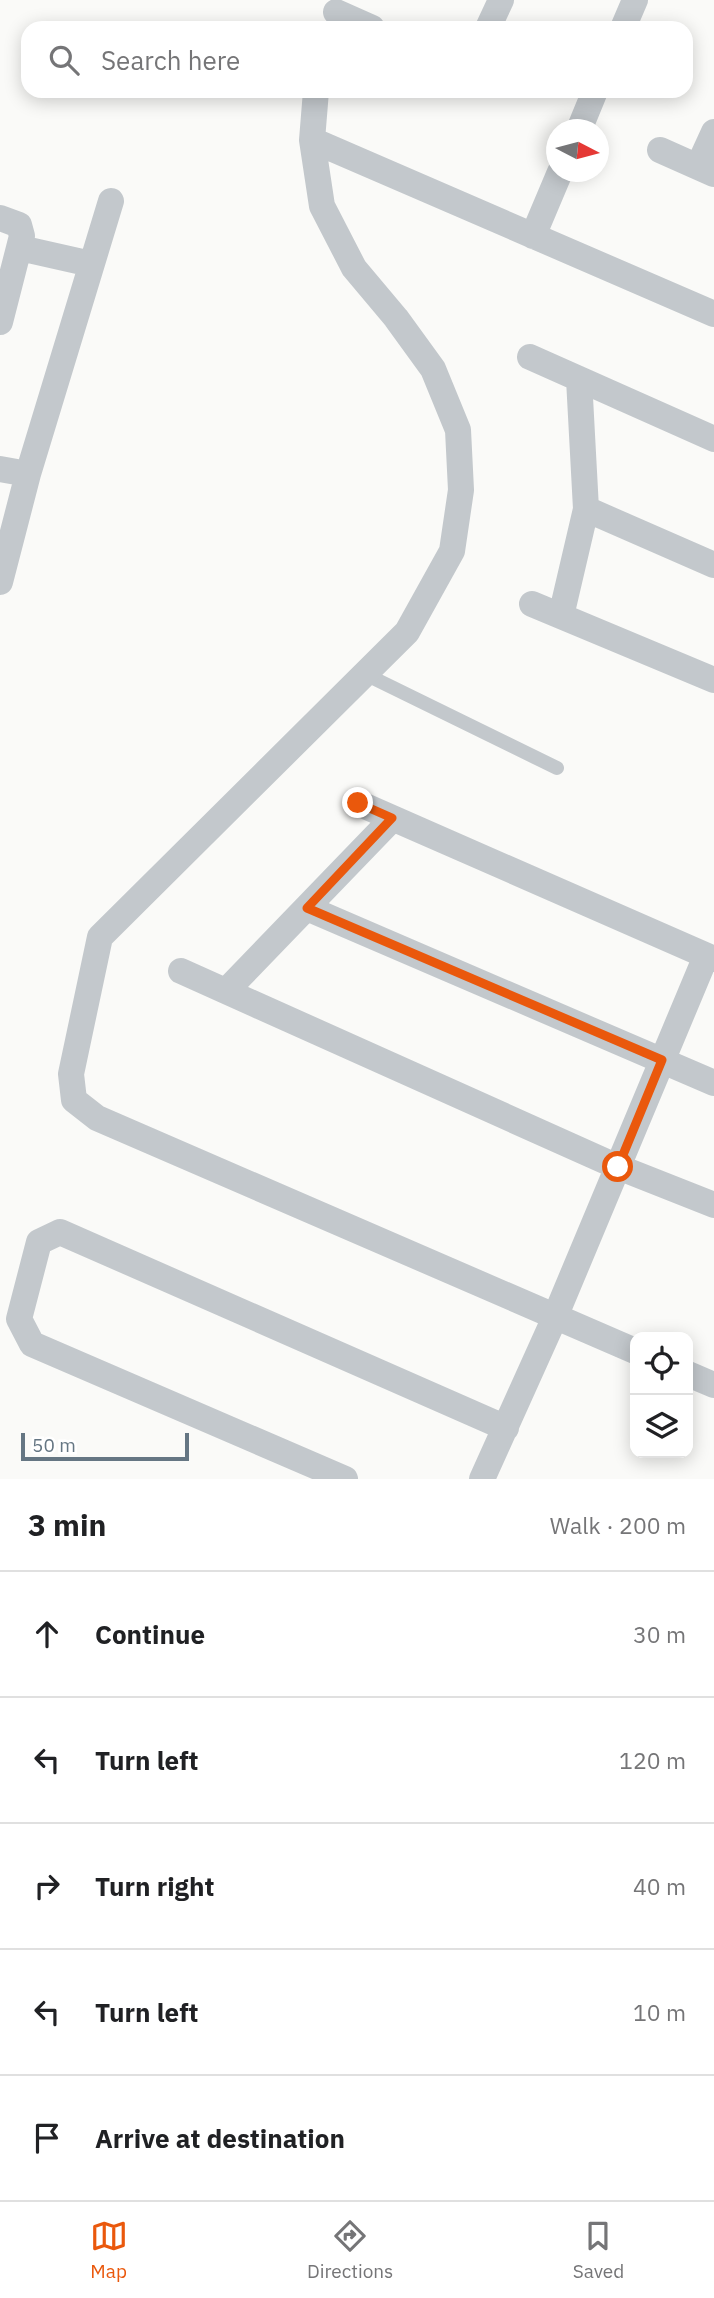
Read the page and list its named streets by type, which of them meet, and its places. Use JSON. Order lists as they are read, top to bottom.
{
  "scale_bar": "50 m",
  "north": "right",
  "page": {
    "search": "Search here",
    "scale": "50 m",
    "heading": ["3 min", "Walk · 200 m"],
    "list": [
      ["Continue", "30 m"],
      ["Turn left", "120 m"],
      ["Turn right", "40 m"],
      ["Turn left", "10 m"],
      "Arrive at destination"
    ],
    "nav": ["Map", "Directions", "Saved"]
  }
}
